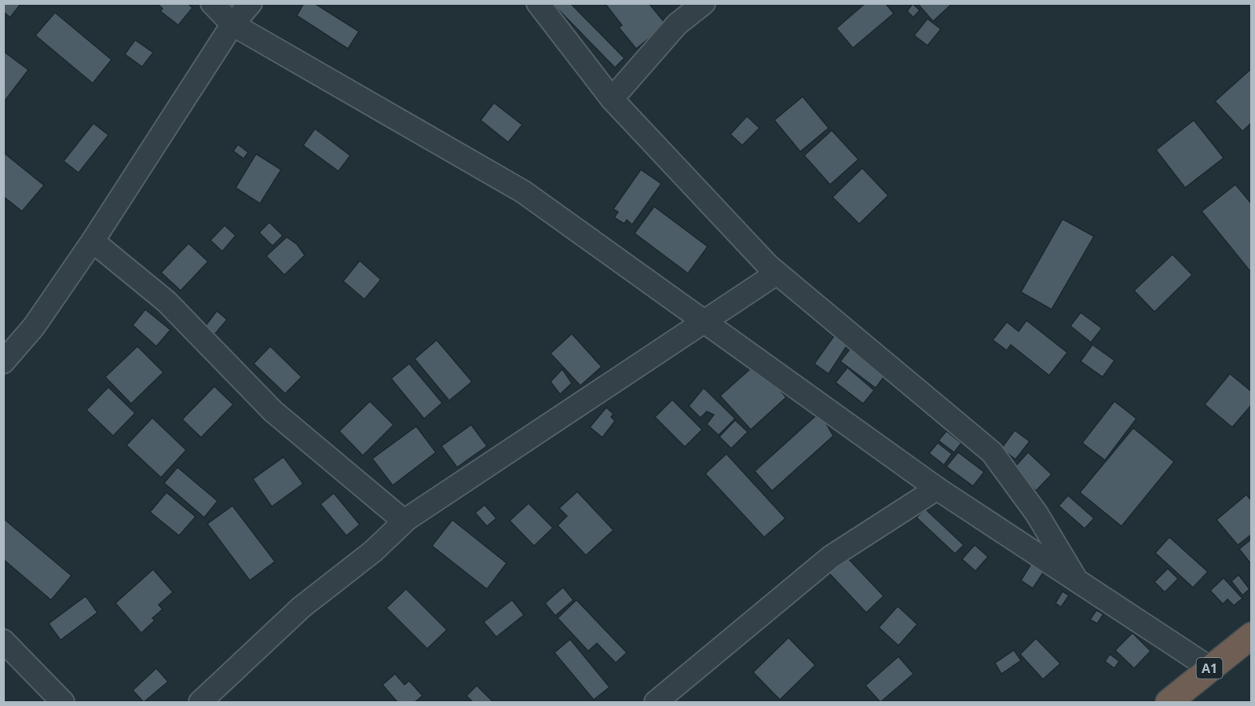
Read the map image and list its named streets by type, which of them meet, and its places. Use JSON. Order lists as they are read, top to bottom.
{
  "streets": {
    "highway": ["A1"]
  }
}
